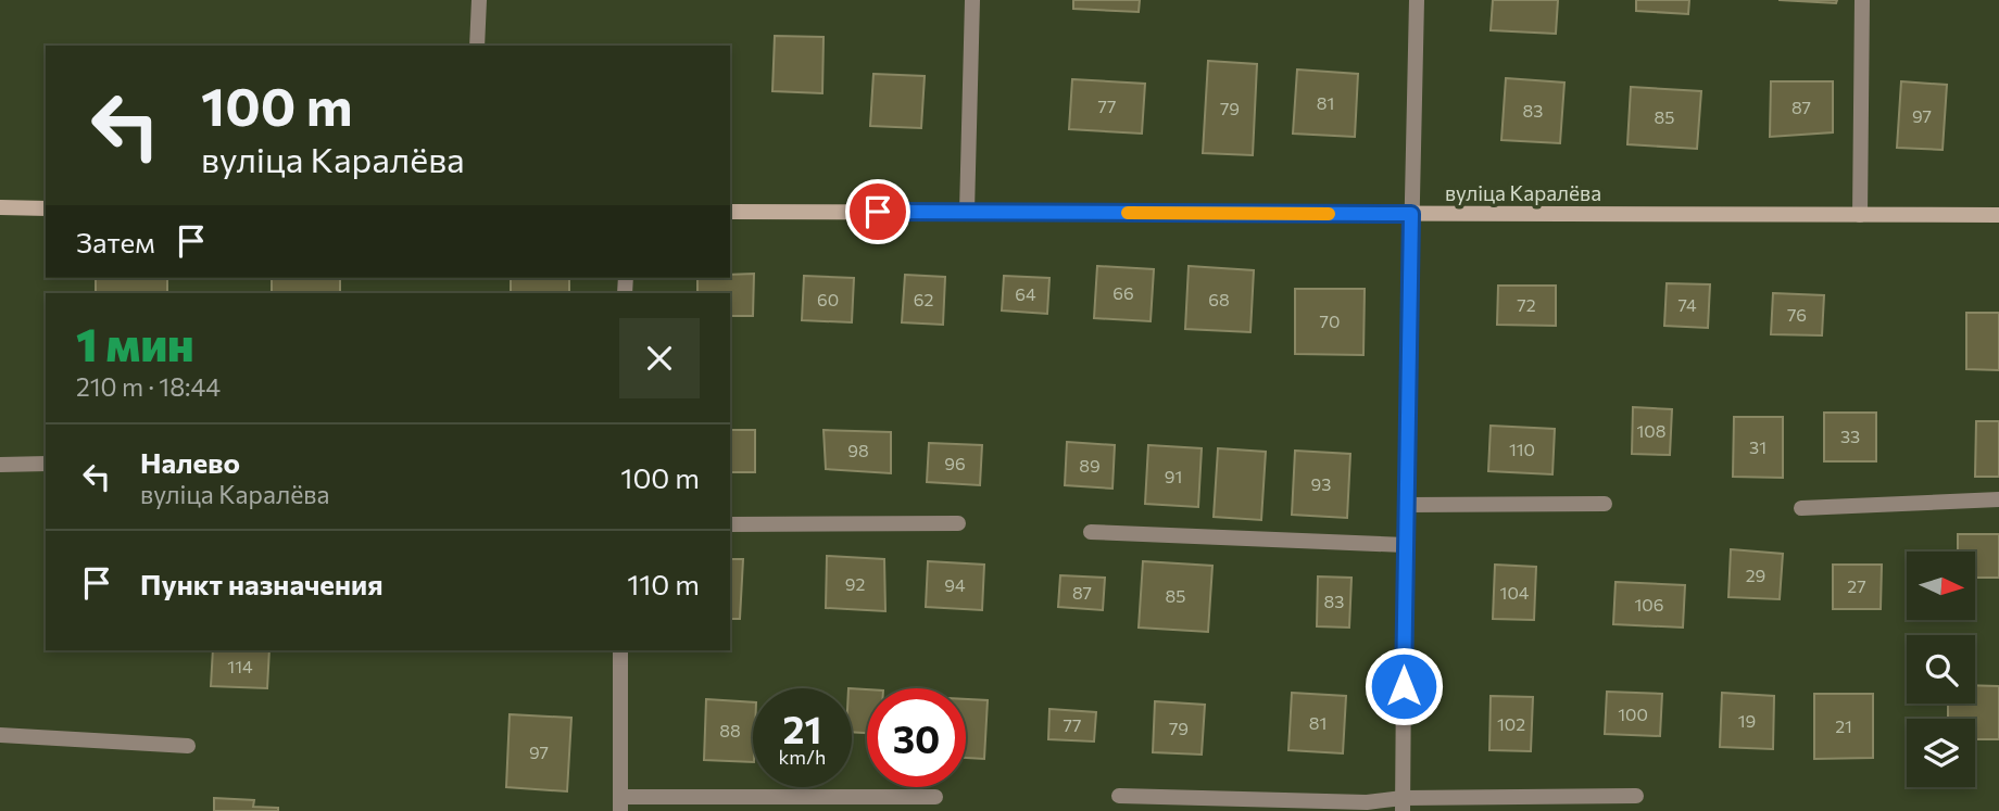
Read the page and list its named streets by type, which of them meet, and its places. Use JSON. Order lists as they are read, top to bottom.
{
  "streets": {
    "main road": ["вуліца Каралёва"]
  },
  "house_numbers": [
    "81",
    "77",
    "87",
    "79",
    "83",
    "97",
    "85",
    "66",
    "64",
    "60",
    "62",
    "68",
    "72",
    "74",
    "76",
    "70",
    "108",
    "33",
    "31",
    "110",
    "98",
    "96",
    "89",
    "91",
    "93",
    "29",
    "92",
    "94",
    "27",
    "87",
    "104",
    "85",
    "83",
    "106",
    "114",
    "100",
    "19",
    "81",
    "102",
    "77",
    "21",
    "79",
    "88",
    "97"
  ],
  "north": "right",
  "page": {
    "turn": ["100 m", "вуліца Каралёва"],
    "then": "Затем",
    "heading": ["1 мин", "210 m · 18:44"],
    "list": [
      {
        "name": "Налево",
        "note": "вуліца Каралёва",
        "value": "100 m"
      },
      {
        "name": "Пункт назначения",
        "value": "110 m"
      }
    ],
    "speed": "21 km/h",
    "limit": "30"
  }
}
